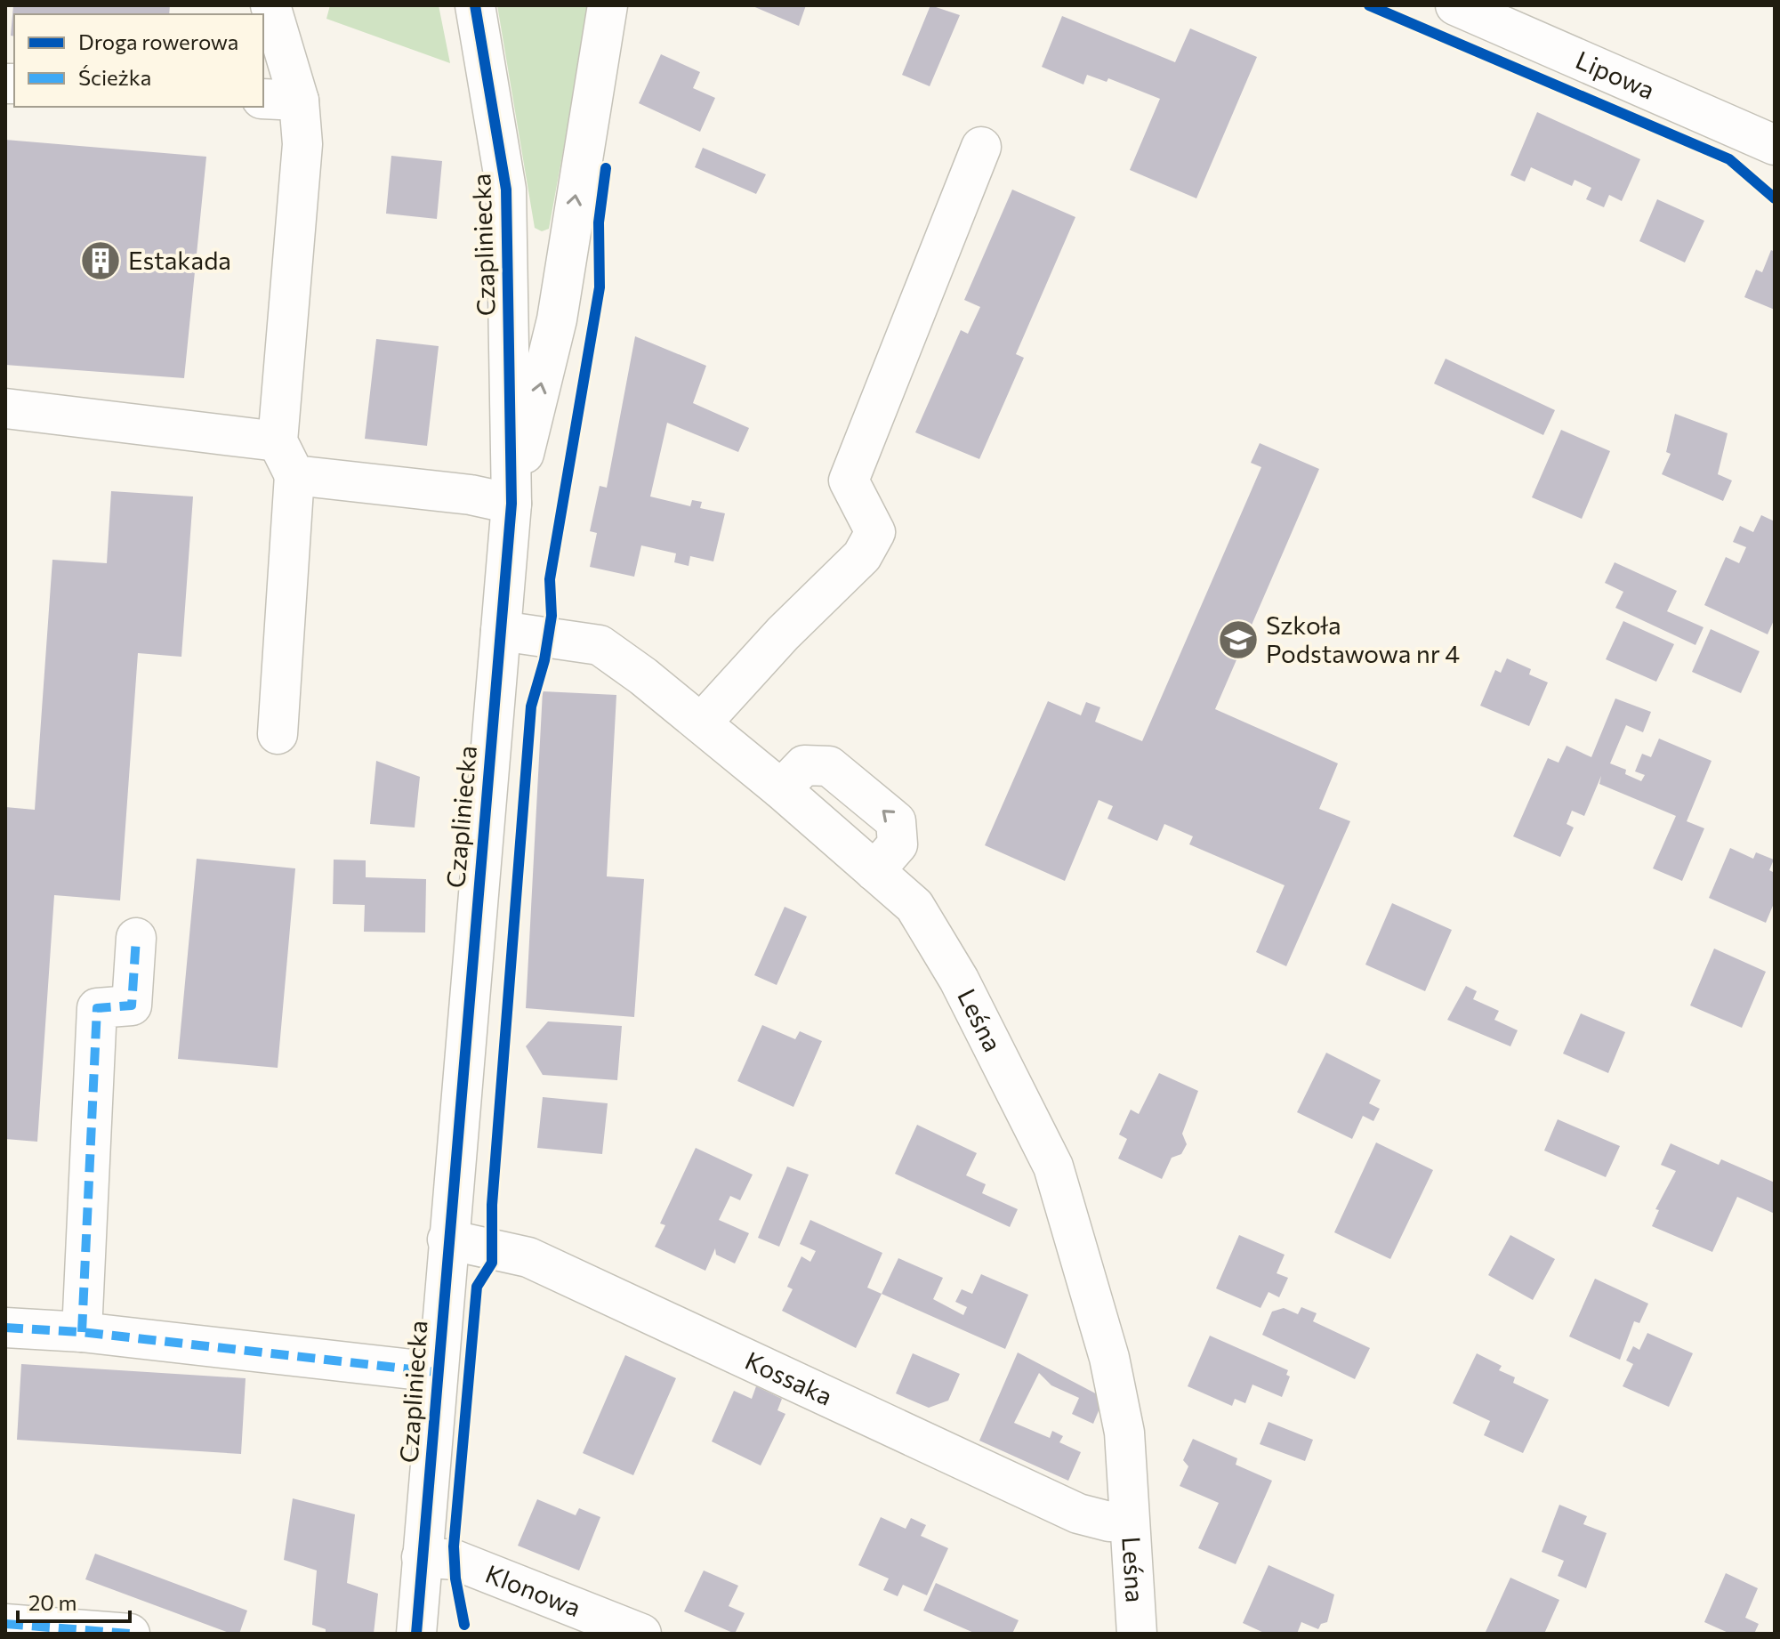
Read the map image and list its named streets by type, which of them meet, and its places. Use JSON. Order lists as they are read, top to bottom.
{
  "streets": {
    "street": [
      "Lipowa",
      "Czapliniecka",
      "Leśna",
      "Kossaka",
      "Klonowa"
    ]
  },
  "crossings": [
    ["Czapliniecka", "Leśna"],
    ["Czapliniecka", "Kossaka"],
    ["Czapliniecka", "Klonowa"],
    ["Leśna", "Kossaka"]
  ],
  "places": {
    "building": ["Estakada"],
    "school or university": ["Szkoła Podstawowa nr 4"]
  },
  "legend": ["Droga rowerowa", "Ścieżka"],
  "scale_bar": "20 m"
}
